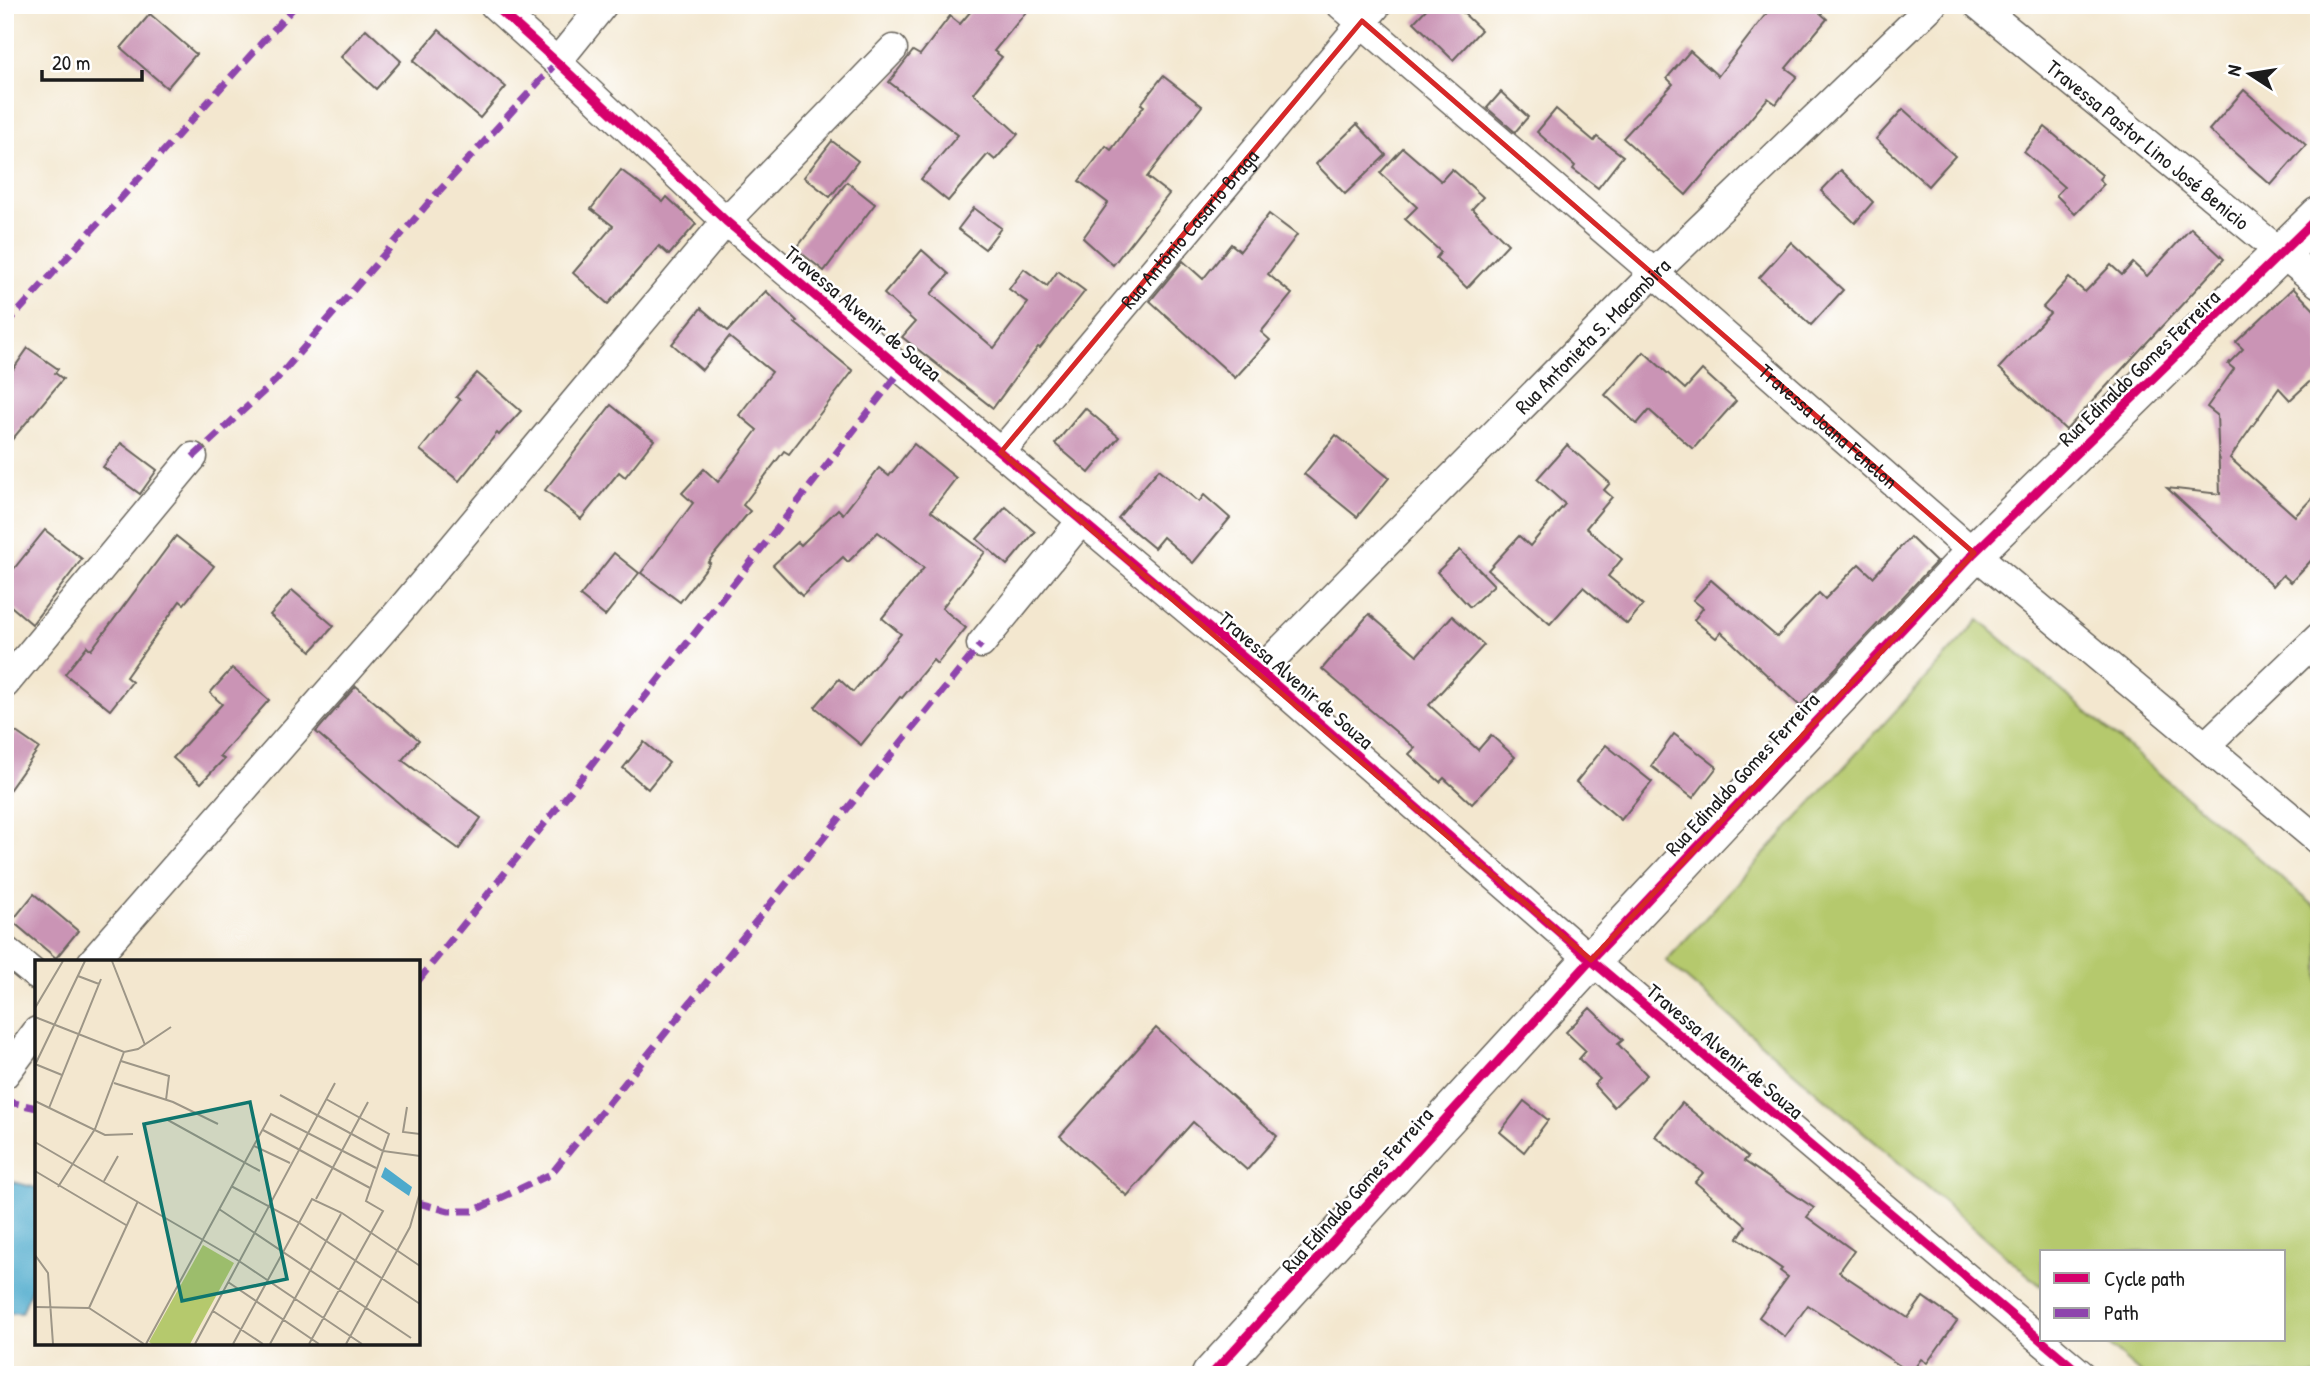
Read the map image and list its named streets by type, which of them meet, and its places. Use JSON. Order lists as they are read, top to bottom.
{
  "streets": {
    "street": [
      "Travessa Pastor Lino José Benicio",
      "Rua Antônio Casario Braga",
      "Travessa Alvenir de Souza",
      "Rua Antonieta S. Macambira",
      "Rua Edinaldo Gomes Ferreira",
      "Travessa Joana Fenelon"
    ]
  },
  "crossings": [
    ["Travessa Pastor Lino José Benicio", "Rua Edinaldo Gomes Ferreira"],
    ["Rua Antônio Casario Braga", "Travessa Alvenir de Souza"],
    ["Rua Antônio Casario Braga", "Travessa Joana Fenelon"],
    ["Travessa Alvenir de Souza", "Rua Antonieta S. Macambira"],
    ["Travessa Alvenir de Souza", "Rua Edinaldo Gomes Ferreira"],
    ["Rua Antonieta S. Macambira", "Travessa Joana Fenelon"],
    ["Rua Edinaldo Gomes Ferreira", "Travessa Joana Fenelon"]
  ],
  "legend": ["Cycle path", "Path"],
  "scale_bar": "20 m",
  "north": "left"
}
